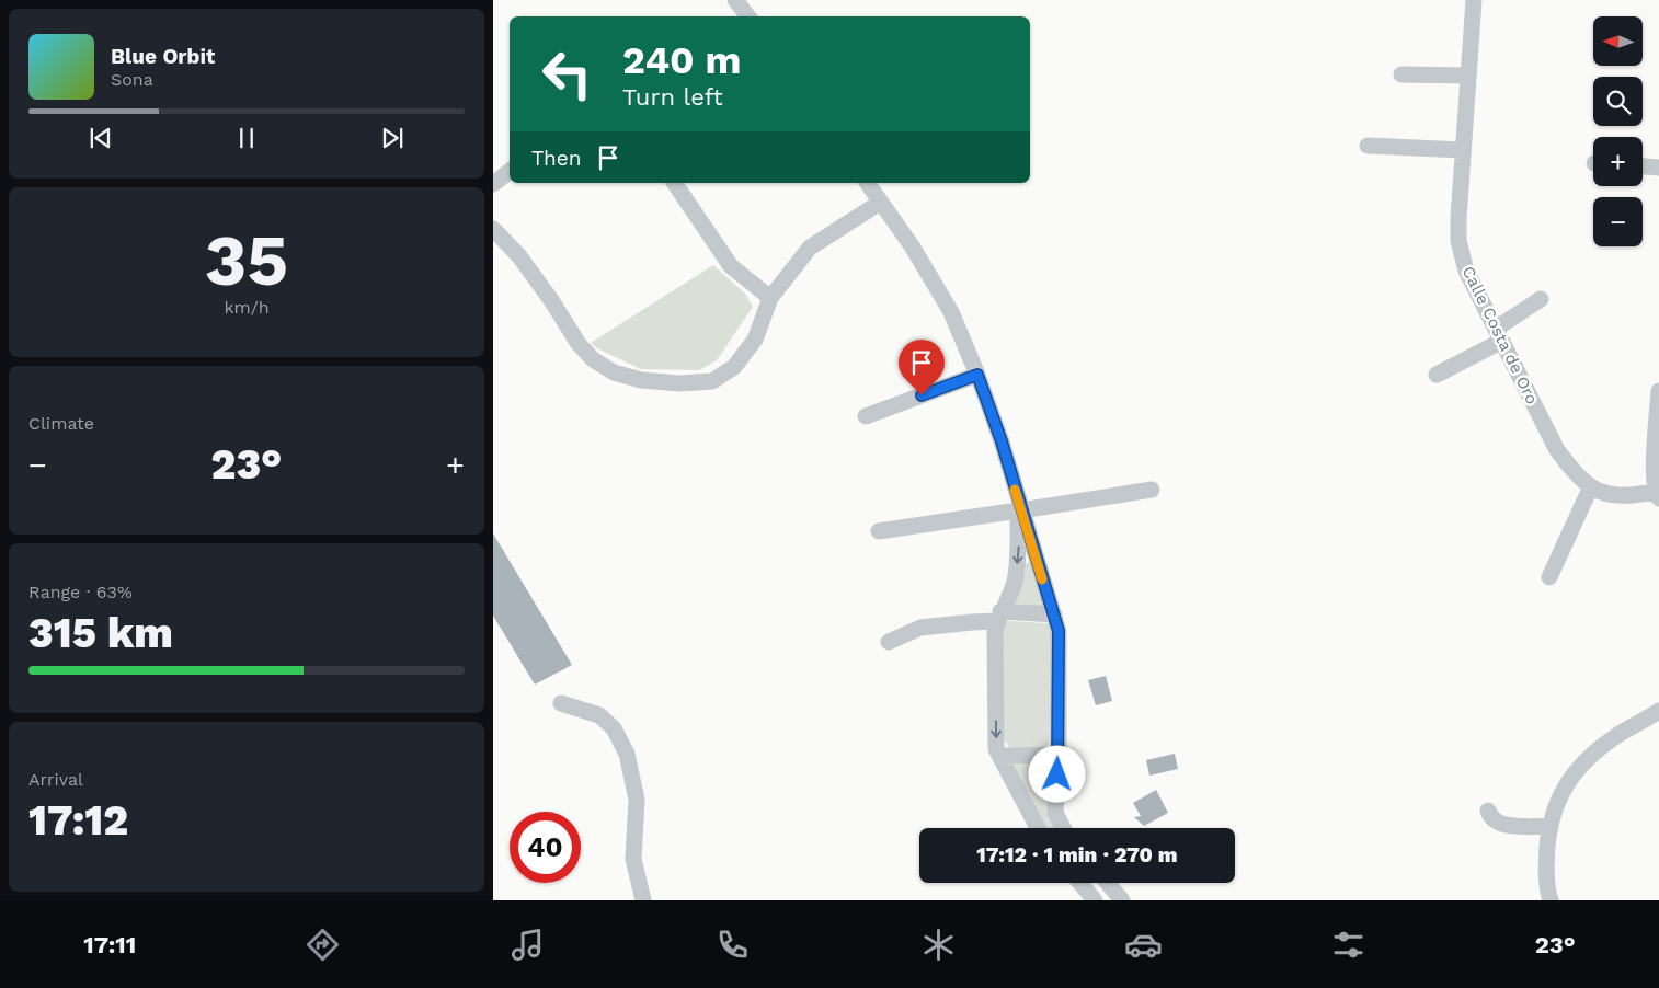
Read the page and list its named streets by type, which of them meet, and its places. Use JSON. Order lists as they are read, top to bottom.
{
  "streets": {
    "street": ["Calle Costa de Oro"]
  },
  "north": "left",
  "page": {
    "map_buttons": ["+", "−"],
    "turn": ["240 m", "Turn left"],
    "song": ["Blue Orbit", "Sona"],
    "then": "Then",
    "tile": [
      ["35", "km/h"],
      "Climate",
      ["Range · 63%", "315 km"],
      ["Arrival", "17:12"]
    ],
    "heat": ["−", "23°", "+"],
    "limit": "40",
    "trip": "17:12 · 1 min · 270 m",
    "tabs": ["17:11", "23°"]
  }
}
